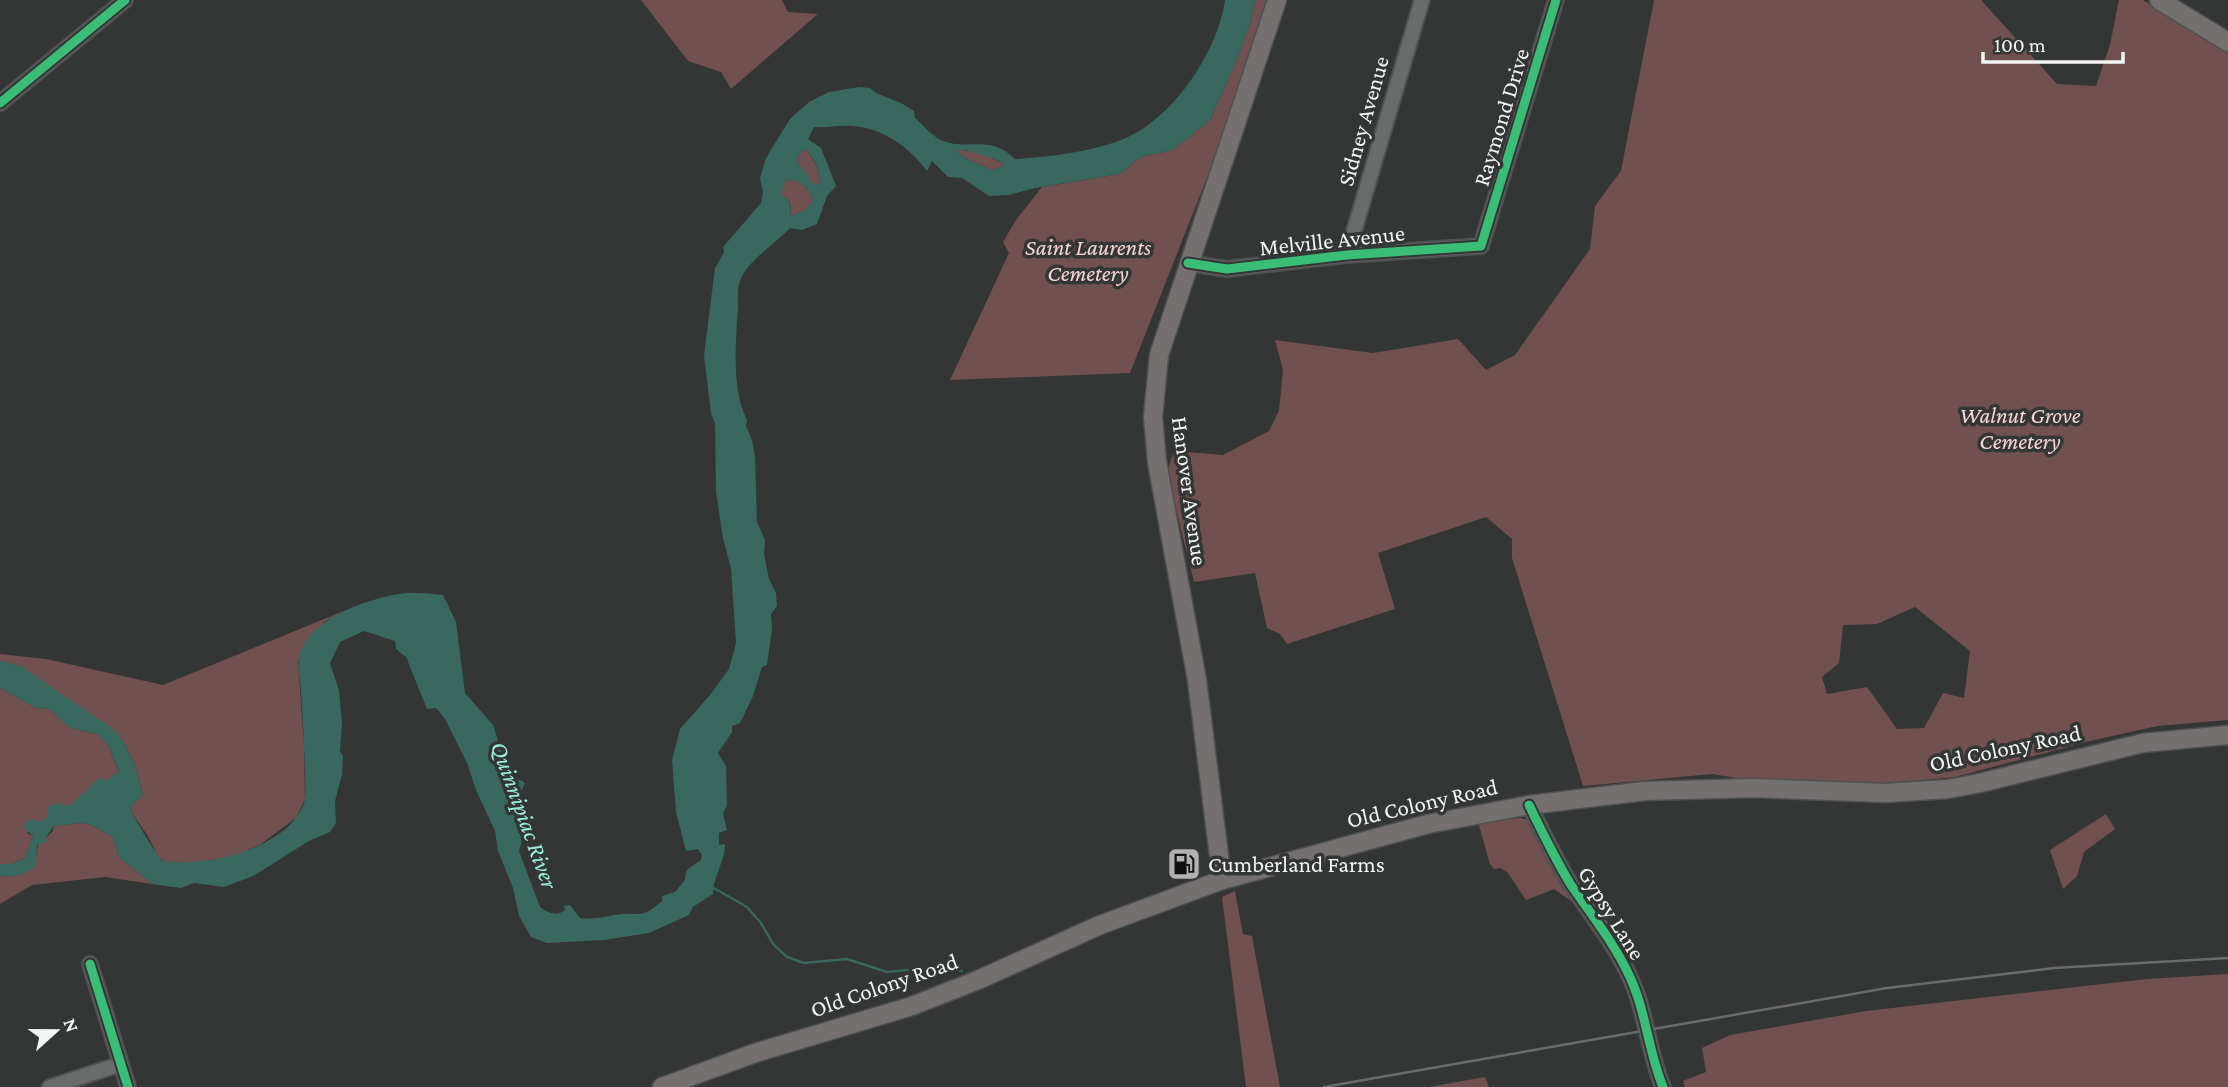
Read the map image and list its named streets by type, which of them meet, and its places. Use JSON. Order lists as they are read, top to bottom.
{
  "streets": {
    "main road": ["Hanover Avenue", "Old Colony Road"],
    "street": [
      "Raymond Drive",
      "Sidney Avenue",
      "Melville Avenue",
      "Gypsy Lane"
    ]
  },
  "crossings": [
    ["Raymond Drive", "Melville Avenue"],
    ["Sidney Avenue", "Melville Avenue"],
    ["Melville Avenue", "Hanover Avenue"],
    ["Hanover Avenue", "Old Colony Road"],
    ["Old Colony Road", "Gypsy Lane"]
  ],
  "water": ["Quinnipiac River"],
  "parks": ["Saint Laurents Cemetery", "Walnut Grove Cemetery"],
  "places": {
    "fuel station": ["Cumberland Farms"]
  },
  "scale_bar": "100 m",
  "north": "right"
}
